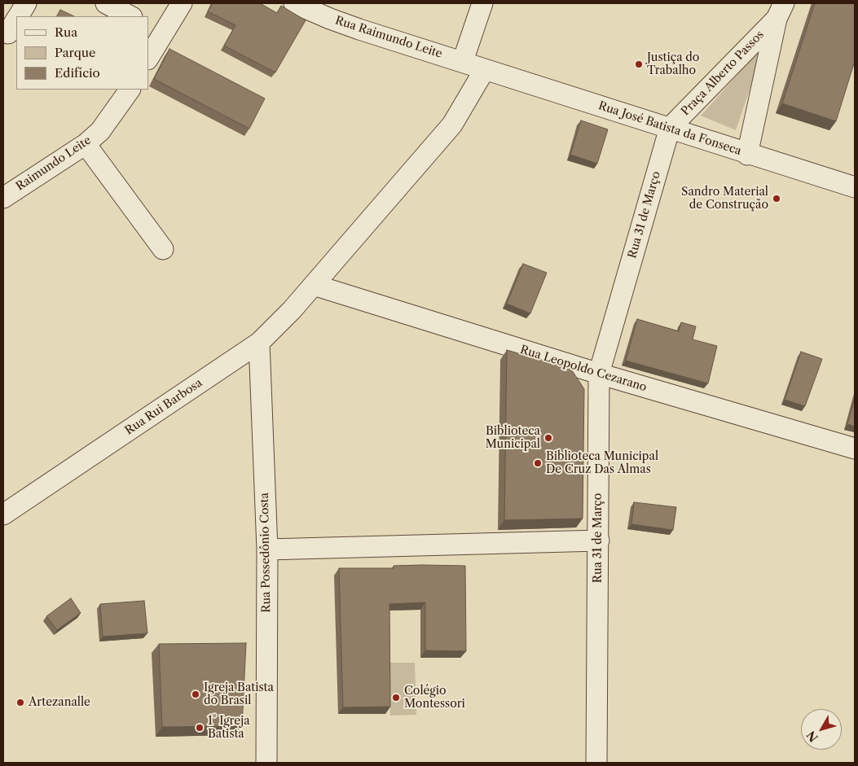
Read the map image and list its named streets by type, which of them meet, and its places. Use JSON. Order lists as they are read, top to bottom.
{
  "streets": {
    "street": [
      "Rua Raimundo Leite",
      "Praça Alberto Passos",
      "Rua José Batista da Fonseca",
      "Raimundo Leite",
      "Rua 31 de Março",
      "Rua Leopoldo Cezarano",
      "Rua Rui Barbosa",
      "Rua Possedônio Costa"
    ]
  },
  "crossings": [
    ["Rua Raimundo Leite", "Rua José Batista da Fonseca"],
    ["Rua Raimundo Leite", "Rua Rui Barbosa"],
    ["Praça Alberto Passos", "Rua José Batista da Fonseca"],
    ["Praça Alberto Passos", "Rua 31 de Março"],
    ["Rua José Batista da Fonseca", "Rua 31 de Março"],
    ["Rua José Batista da Fonseca", "Rua Rui Barbosa"],
    ["Rua 31 de Março", "Rua Leopoldo Cezarano"],
    ["Rua Leopoldo Cezarano", "Rua Rui Barbosa"],
    ["Rua Rui Barbosa", "Rua Possedônio Costa"]
  ],
  "places": [
    "Justiça do Trabalho",
    "Sandro Material de Construção",
    "Biblioteca Municipal",
    "Biblioteca Municipal De Cruz Das Almas",
    "Igreja Batista do Brasil",
    "Colégio Montessori",
    "Artezanalle",
    "1° Igreja Batista"
  ],
  "legend": ["Rua", "Parque", "Edifício"],
  "north": "bottom left"
}
